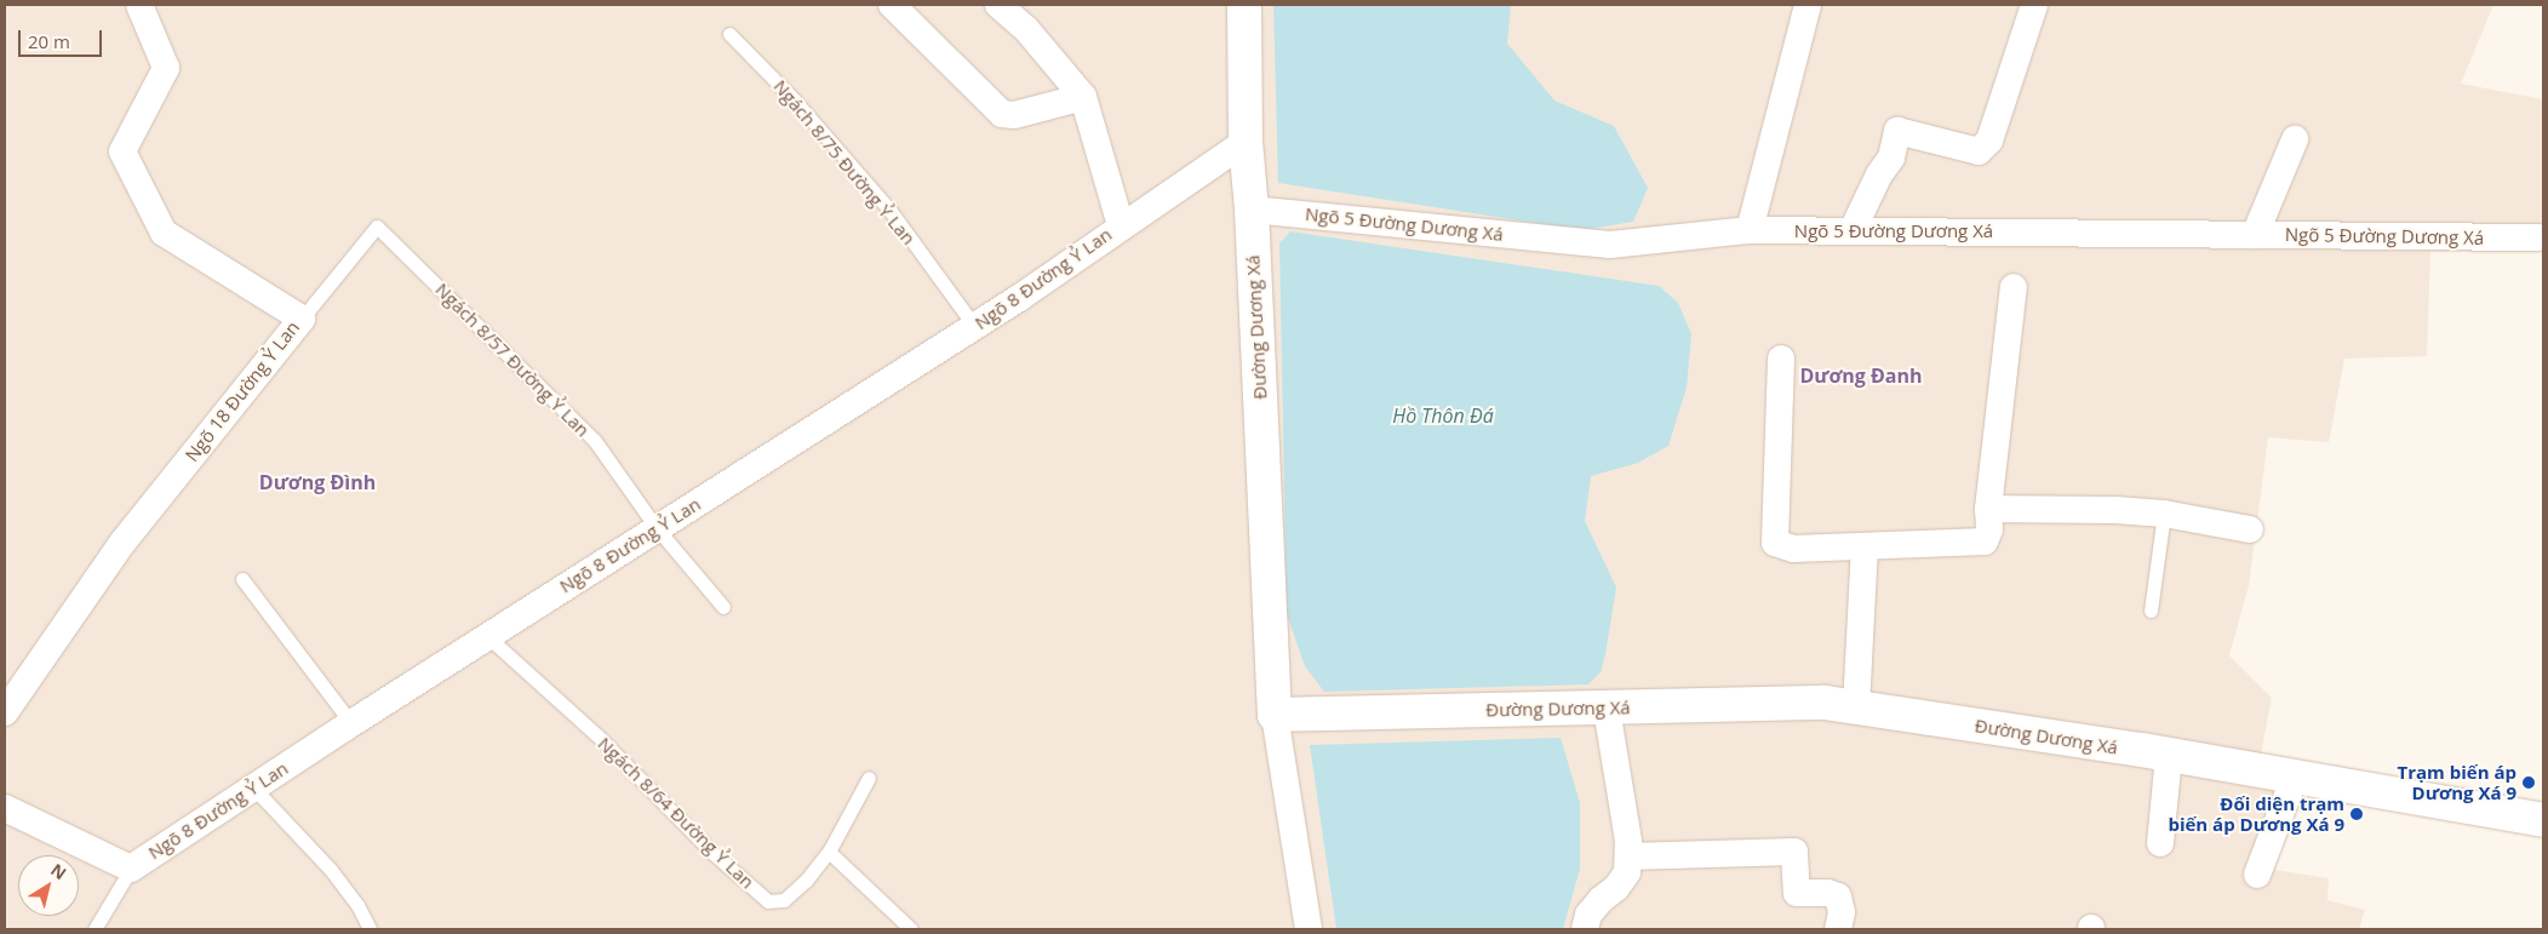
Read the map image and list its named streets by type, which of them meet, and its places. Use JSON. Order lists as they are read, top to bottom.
{
  "streets": {
    "street": [
      "Ngõ 5 Đường Dương Xá",
      "Ngõ 8 Đường Ỷ Lan",
      "Đường Dương Xá",
      "Ngõ 18 Đường Ỷ Lan"
    ],
    "lane": ["Ngách 8/75 Đường Ỷ Lan", "Ngách 8/57 Đường Ỷ Lan", "Ngách 8/64 Đường Ỷ Lan"]
  },
  "crossings": [
    ["Ngách 8/75 Đường Ỷ Lan", "Ngõ 8 Đường Ỷ Lan"],
    ["Ngõ 5 Đường Dương Xá", "Đường Dương Xá"],
    ["Ngõ 8 Đường Ỷ Lan", "Đường Dương Xá"],
    ["Ngõ 8 Đường Ỷ Lan", "Ngách 8/57 Đường Ỷ Lan"],
    ["Ngõ 8 Đường Ỷ Lan", "Ngách 8/64 Đường Ỷ Lan"],
    ["Ngách 8/57 Đường Ỷ Lan", "Ngõ 18 Đường Ỷ Lan"]
  ],
  "districts": ["Dương Đanh", "Dương Đình"],
  "water": ["Hồ Thôn Đá"],
  "places": ["Trạm biến áp Dương Xá 9", "Đối diện trạm biến áp Dương Xá 9"],
  "scale_bar": "20 m",
  "north": "top right"
}
